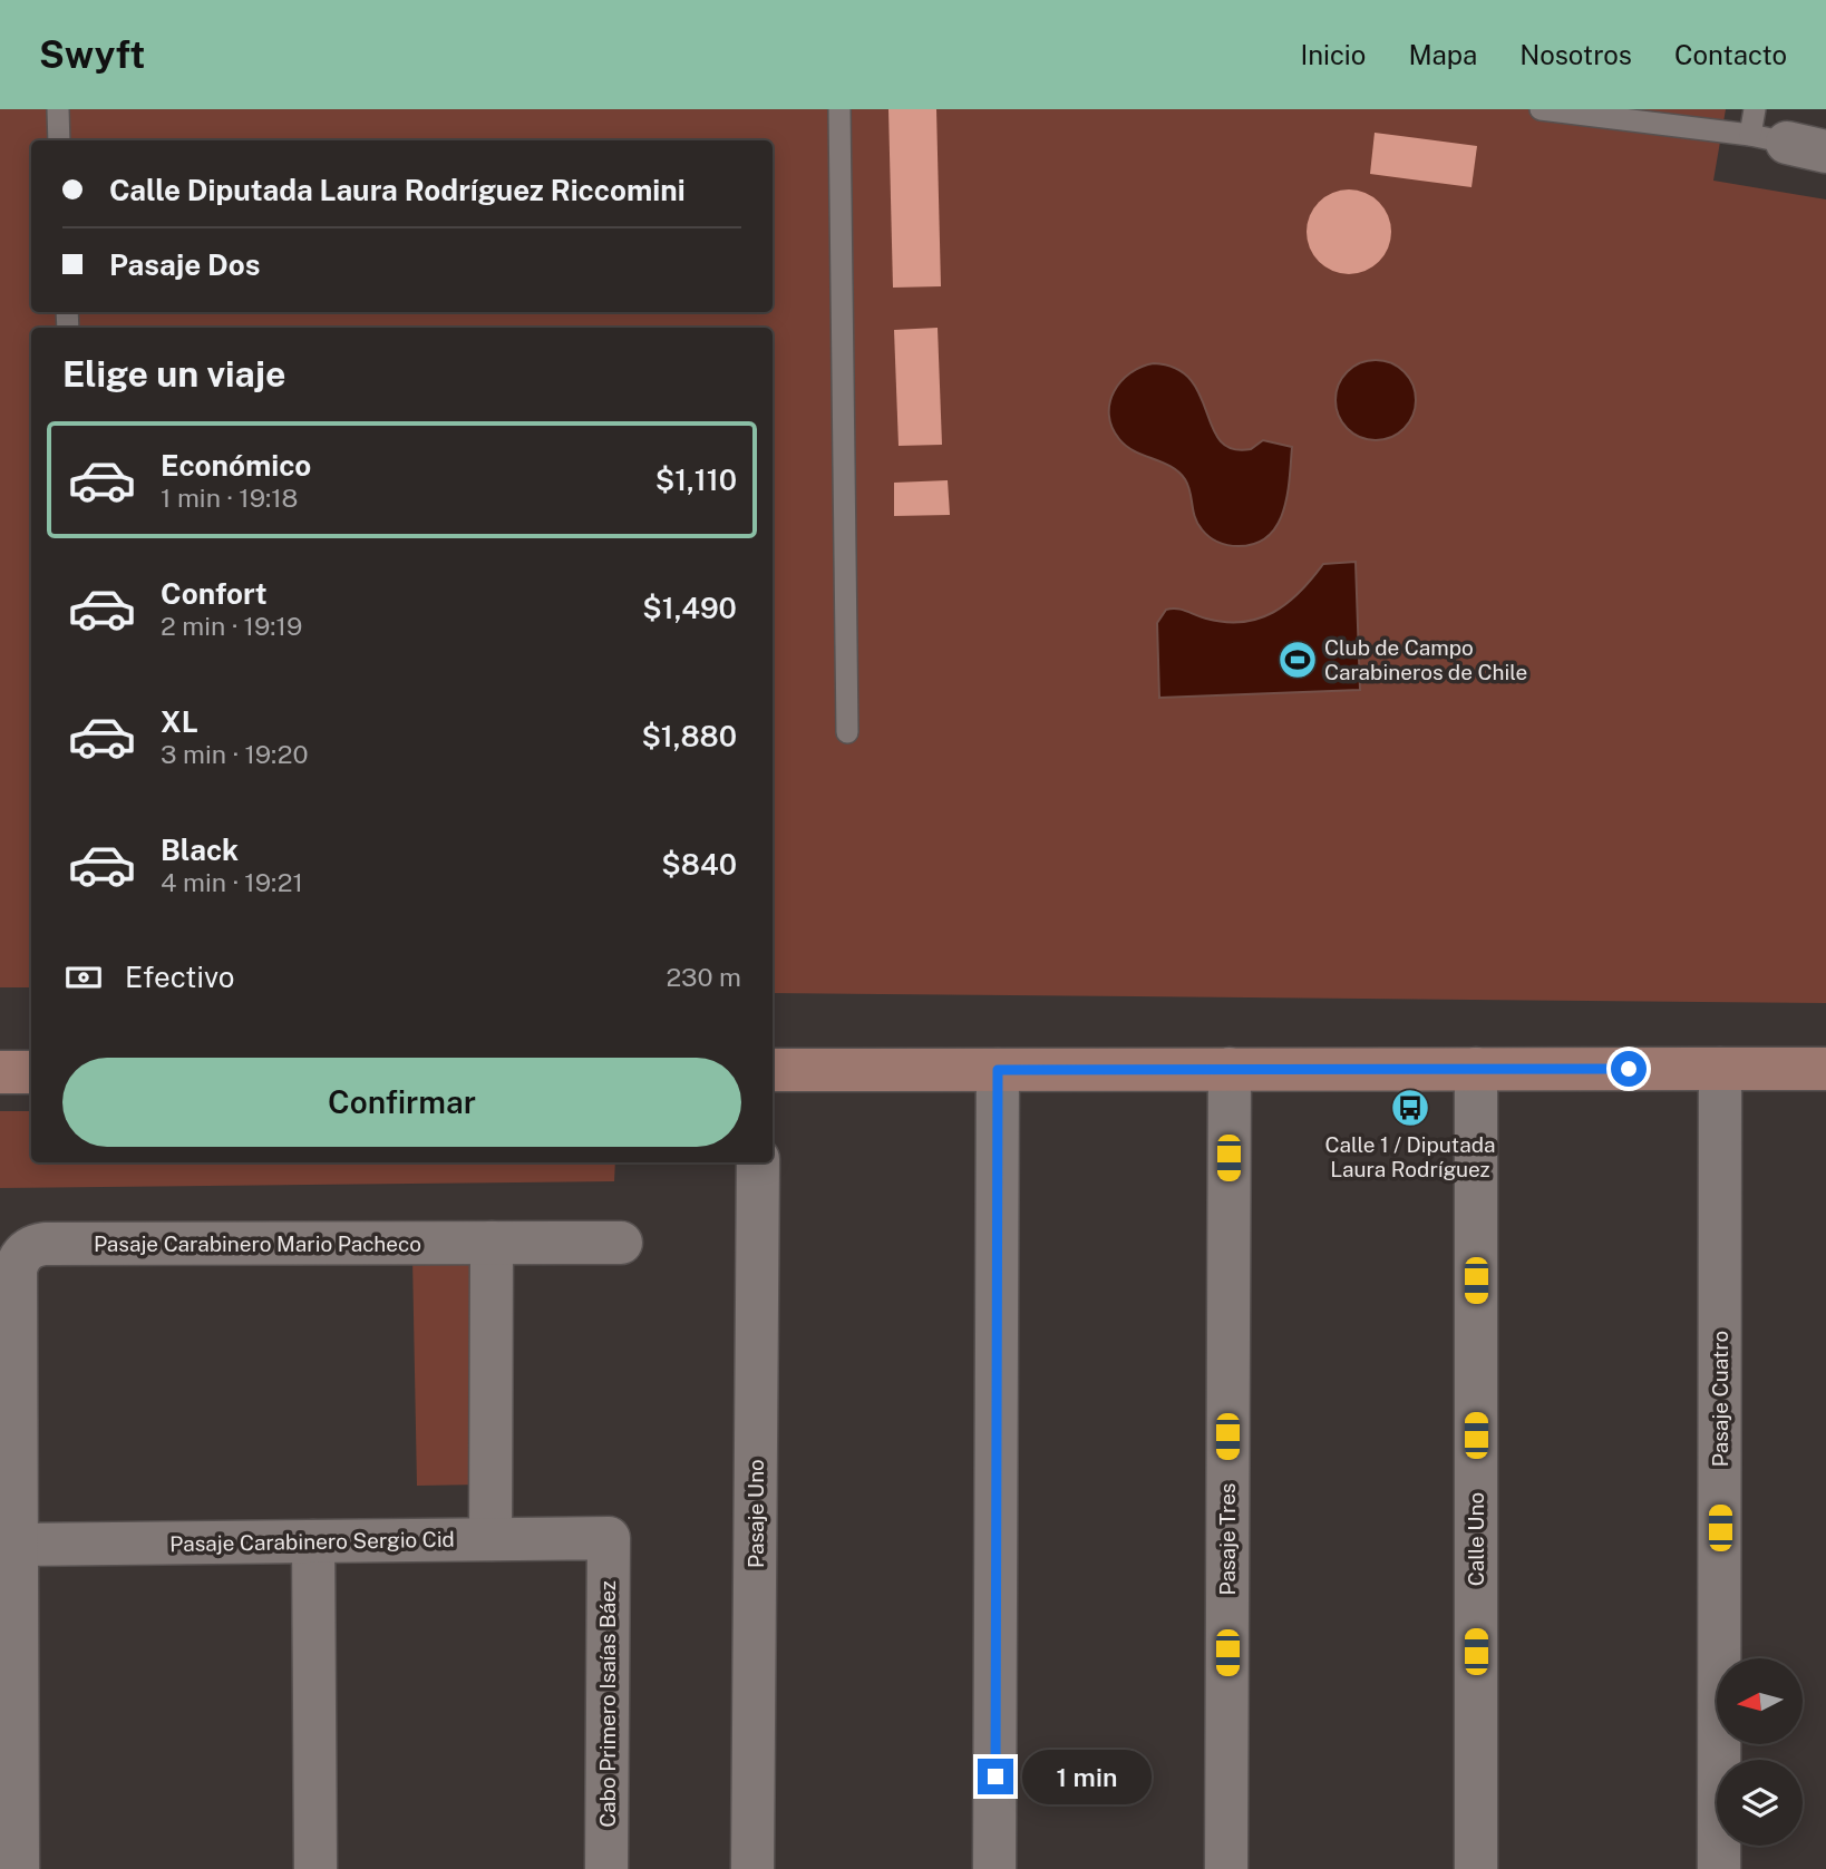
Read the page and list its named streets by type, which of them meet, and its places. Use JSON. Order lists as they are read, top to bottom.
{
  "streets": {
    "street": [
      "Pasaje Carabinero Mario Pacheco",
      "Pasaje Cuatro",
      "Pasaje Uno",
      "Pasaje Tres",
      "Calle Uno",
      "Pasaje Carabinero Sergio Cid",
      "Cabo Primero Isaías Báez"
    ]
  },
  "crossings": [
    ["Pasaje Carabinero Mario Pacheco", "Pasaje Carabinero Sergio Cid"],
    ["Pasaje Carabinero Sergio Cid", "Cabo Primero Isaías Báez"]
  ],
  "places": {
    "sports": ["Club de Campo Carabineros de Chile"],
    "bus stop": ["Calle 1 / Diputada Laura Rodríguez"]
  },
  "north": "left",
  "page": {
    "header": "Swyft",
    "nav": [
      "Inicio",
      "Mapa",
      "Nosotros",
      "Contacto"
    ],
    "banner": ["Calle Diputada Laura Rodríguez Riccomini", "Pasaje Dos"],
    "heading": "Elige un viaje",
    "list": [
      {
        "name": "Económico",
        "note": "1 min · 19:18",
        "value": "$1,110"
      },
      {
        "name": "Confort",
        "note": "2 min · 19:19",
        "value": "$1,490"
      },
      {
        "name": "XL",
        "note": "3 min · 19:20",
        "value": "$1,880"
      },
      {
        "name": "Black",
        "note": "4 min · 19:21",
        "value": "$840"
      }
    ],
    "pay": ["Efectivo", "230 m"],
    "buttons": "Confirmar",
    "bubble": "1 min"
  }
}
